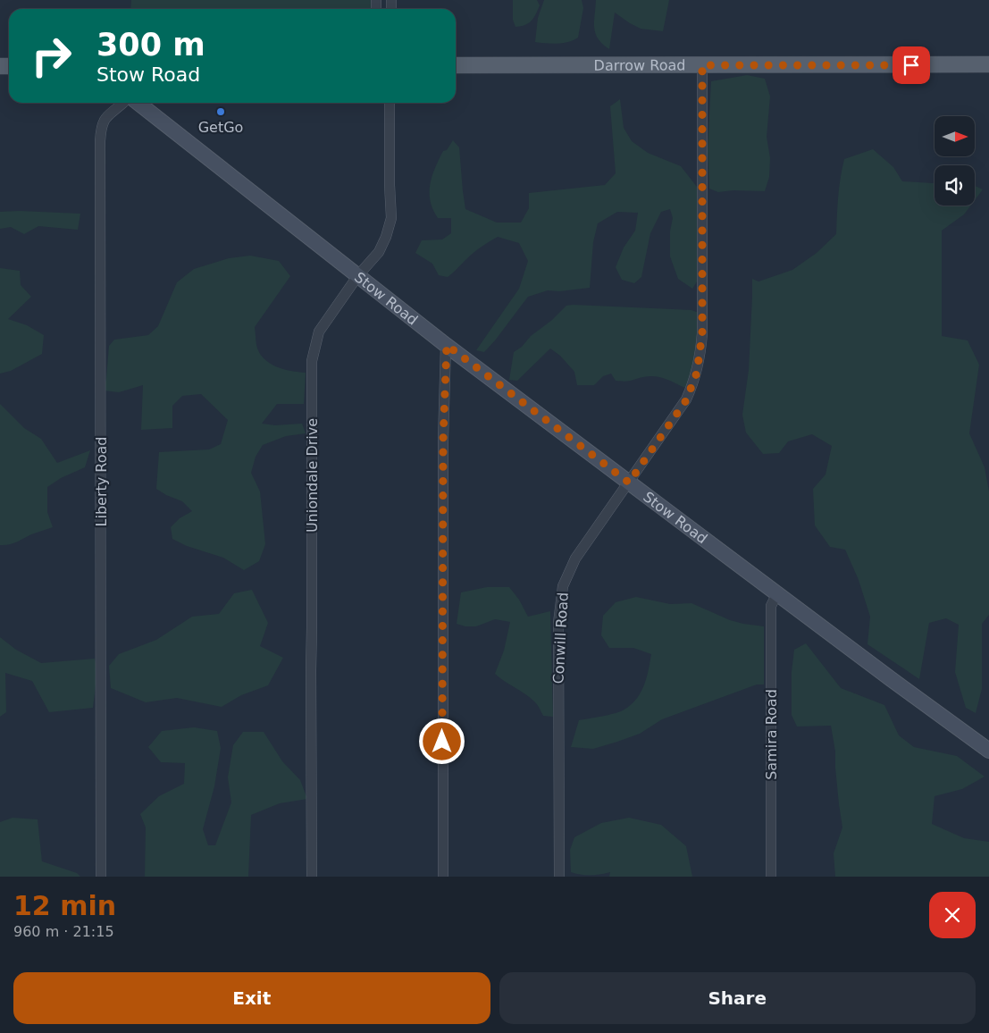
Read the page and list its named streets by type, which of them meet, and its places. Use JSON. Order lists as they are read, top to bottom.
{
  "streets": {
    "main road": ["Darrow Road"],
    "street": [
      "Stow Road",
      "Uniondale Drive",
      "Liberty Road",
      "Conwill Road",
      "Samira Road"
    ]
  },
  "crossings": [
    ["Darrow Road", "Conwill Road"],
    ["Stow Road", "Uniondale Drive"],
    ["Stow Road", "Conwill Road"],
    ["Stow Road", "Samira Road"]
  ],
  "places": ["GetGo"],
  "north": "right",
  "page": {
    "turn": ["300 m", "Stow Road"],
    "heading": ["12 min", "960 m · 21:15"],
    "buttons": ["Exit", "Share"]
  }
}
